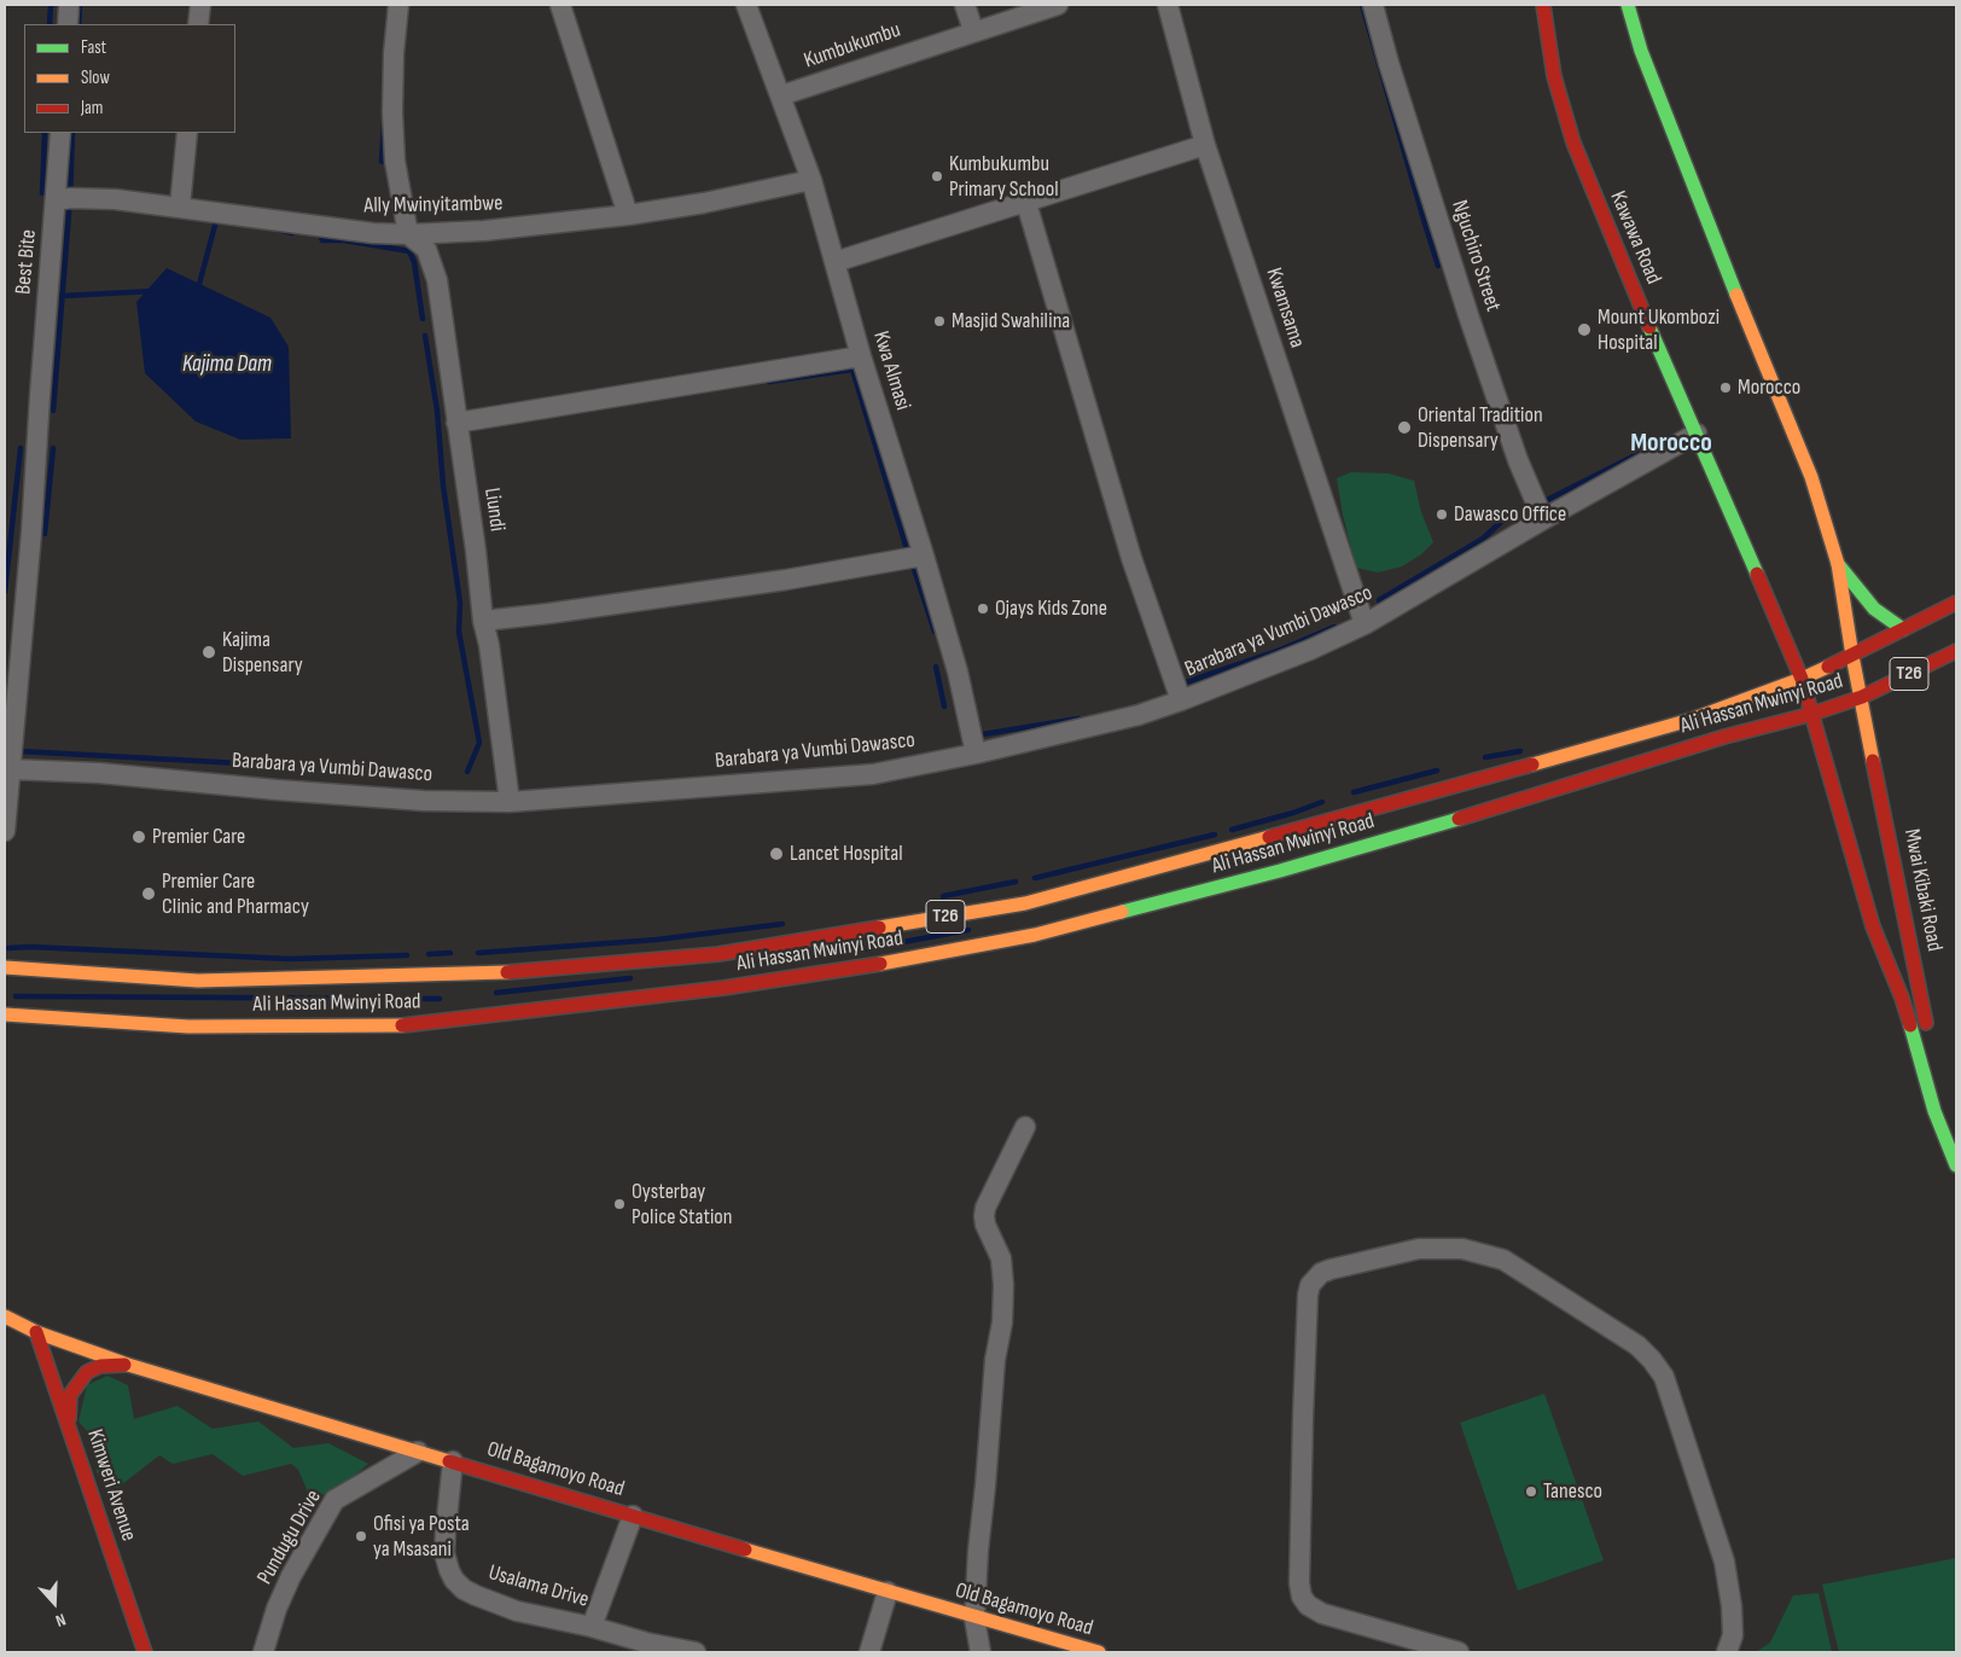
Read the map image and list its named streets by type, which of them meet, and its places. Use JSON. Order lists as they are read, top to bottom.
{
  "streets": {
    "main road": [
      "Kawawa Road",
      "T26",
      "Ali Hassan Mwinyi Road",
      "Mwai Kibaki Road",
      "Old Bagamoyo Road",
      "Kimweri Avenue"
    ],
    "street": [
      "Kumbukumbu",
      "Ally Mwinyitambwe",
      "Nguchiro Street",
      "Best Bite",
      "Kwamsama",
      "Kwa Almasi",
      "Liundi",
      "Barabara ya Vumbi Dawasco",
      "Pundugu Drive",
      "Usalama Drive"
    ]
  },
  "crossings": [
    ["Kumbukumbu", "Kwa Almasi"],
    ["Ally Mwinyitambwe", "Best Bite"],
    ["Ally Mwinyitambwe", "Kwa Almasi"],
    ["Ally Mwinyitambwe", "Liundi"],
    ["Kawawa Road", "Barabara ya Vumbi Dawasco"],
    ["Kawawa Road", "Ali Hassan Mwinyi Road"],
    ["Kawawa Road", "Mwai Kibaki Road"],
    ["Nguchiro Street", "Barabara ya Vumbi Dawasco"],
    ["Best Bite", "Barabara ya Vumbi Dawasco"],
    ["Kwamsama", "Barabara ya Vumbi Dawasco"],
    ["Kwa Almasi", "Barabara ya Vumbi Dawasco"],
    ["Liundi", "Barabara ya Vumbi Dawasco"],
    ["T26", "Ali Hassan Mwinyi Road"],
    ["T26", "Mwai Kibaki Road"],
    ["Ali Hassan Mwinyi Road", "Mwai Kibaki Road"],
    ["Old Bagamoyo Road", "Kimweri Avenue"],
    ["Old Bagamoyo Road", "Pundugu Drive"],
    ["Old Bagamoyo Road", "Usalama Drive"]
  ],
  "districts": ["Morocco"],
  "water": ["Kajima Dam"],
  "places": [
    "Kumbukumbu Primary School",
    "Masjid Swahilina",
    "Mount Ukombozi Hospital",
    "Morocco",
    "Oriental Tradition Dispensary",
    "Dawasco Office",
    "Ojays Kids Zone",
    "Kajima Dispensary",
    "Premier Care",
    "Lancet Hospital",
    "Premier Care Clinic and Pharmacy",
    "Oysterbay Police Station",
    "Tanesco",
    "Ofisi ya Posta ya Msasani"
  ],
  "legend": ["Fast", "Slow", "Jam"],
  "north": "bottom"
}
